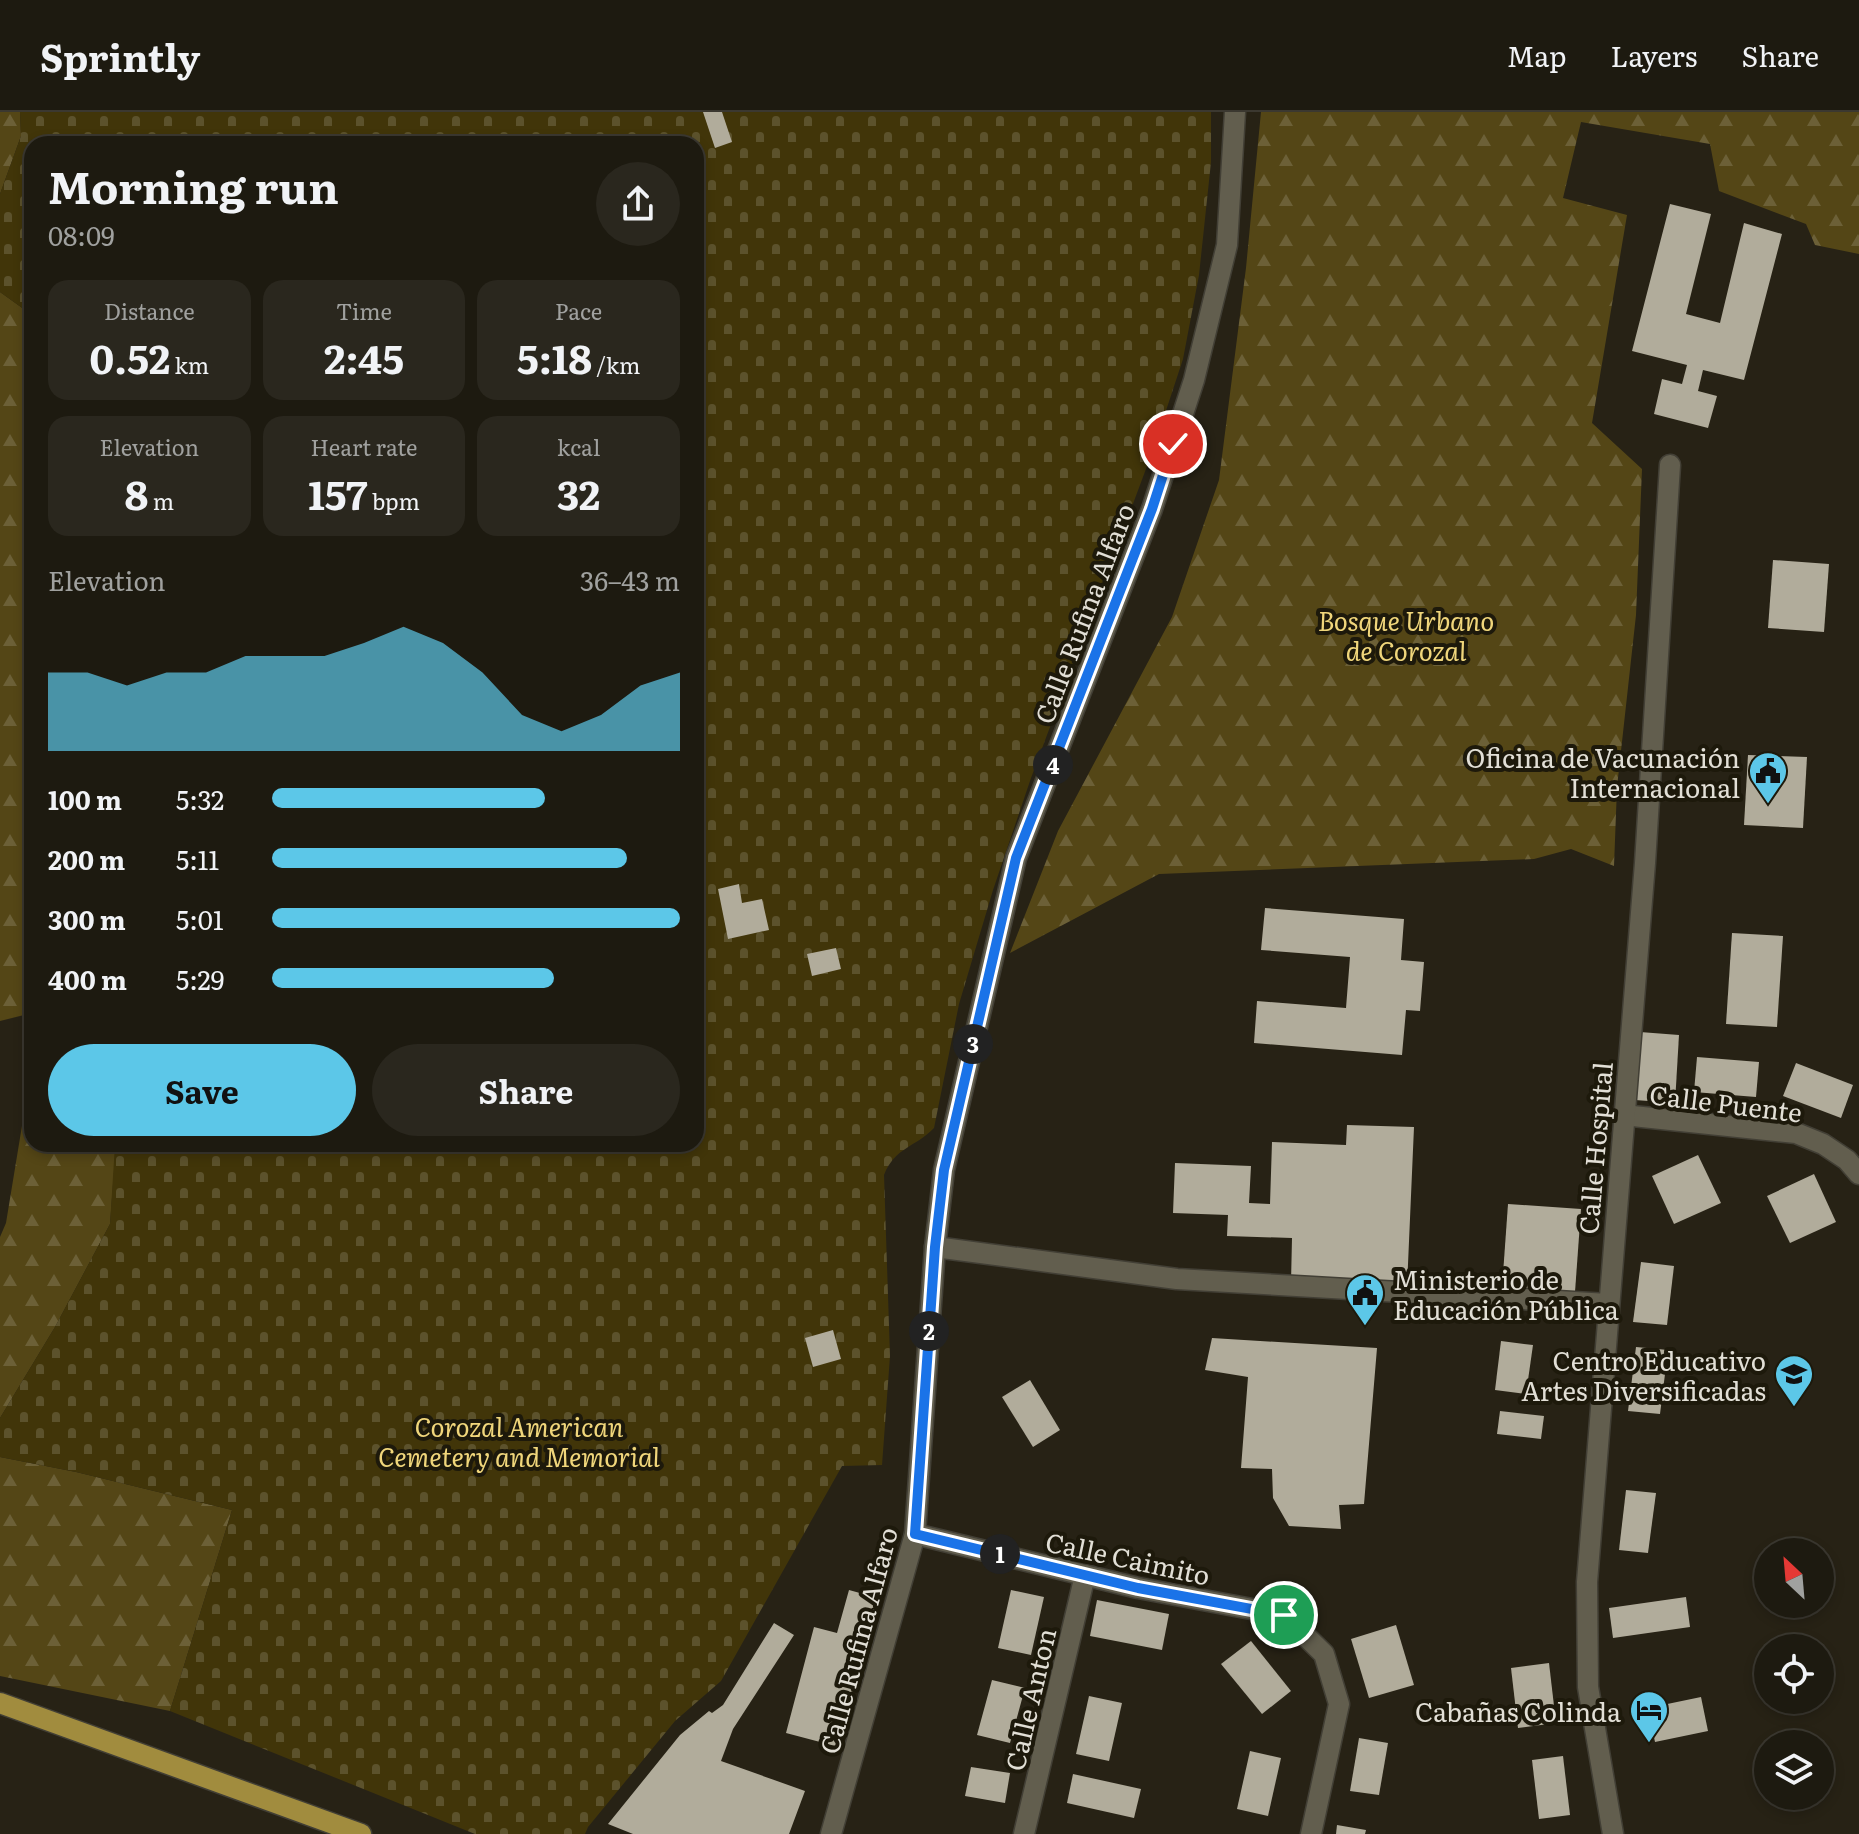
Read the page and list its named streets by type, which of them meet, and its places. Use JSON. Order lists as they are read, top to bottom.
{
  "streets": {
    "street": [
      "Calle Rufina Alfaro",
      "Calle Puente",
      "Calle Hospital",
      "Calle Caimito",
      "Calle Anton"
    ]
  },
  "crossings": [
    ["Calle Rufina Alfaro", "Calle Caimito"],
    ["Calle Puente", "Calle Hospital"],
    ["Calle Caimito", "Calle Anton"]
  ],
  "parks": ["Bosque Urbano de Corozal", "Corozal American Cemetery and Memorial"],
  "places": {
    "public building": ["Oficina de Vacunación Internacional", "Ministerio de Educación Pública"],
    "school or university": ["Centro Educativo Artes Diversificadas"],
    "hotel": ["Cabañas Colinda"]
  },
  "north": "top left",
  "page": {
    "header": "Sprintly",
    "nav": ["Map", "Layers", "Share"],
    "heading": ["Morning run", "08:09"],
    "stats": [
      ["Distance", "0.52 km"],
      ["Time", "2:45"],
      ["Pace", "5:18 /km"],
      ["Elevation", "8 m"],
      ["Heart rate", "157 bpm"],
      ["kcal", "32"]
    ],
    "chart": ["Elevation", "36–43 m"],
    "pins": [
      "4",
      "3",
      "2",
      "1"
    ],
    "list": [
      {
        "name": "100 m",
        "note": "5:32"
      },
      {
        "name": "200 m",
        "note": "5:11"
      },
      {
        "name": "300 m",
        "note": "5:01"
      },
      {
        "name": "400 m",
        "note": "5:29"
      }
    ],
    "buttons": ["Save", "Share"]
  }
}
